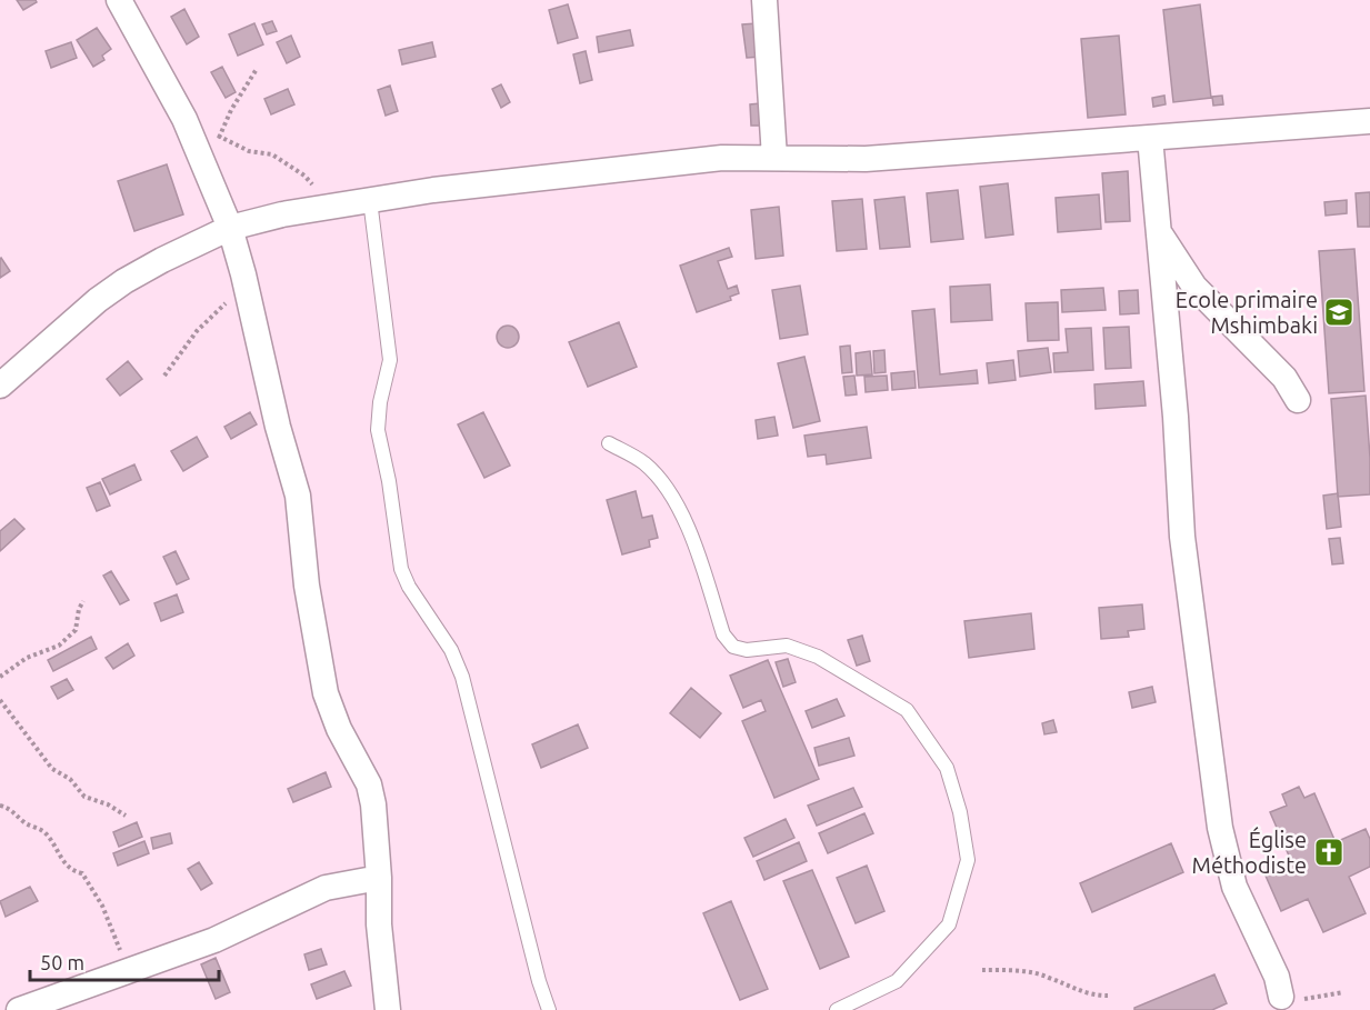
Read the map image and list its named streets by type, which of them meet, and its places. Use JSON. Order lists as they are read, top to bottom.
{
  "places": {
    "school or university": ["Ecole primaire Mshimbaki"],
    "church": ["Église Méthodiste"]
  },
  "scale_bar": "50 m"
}
